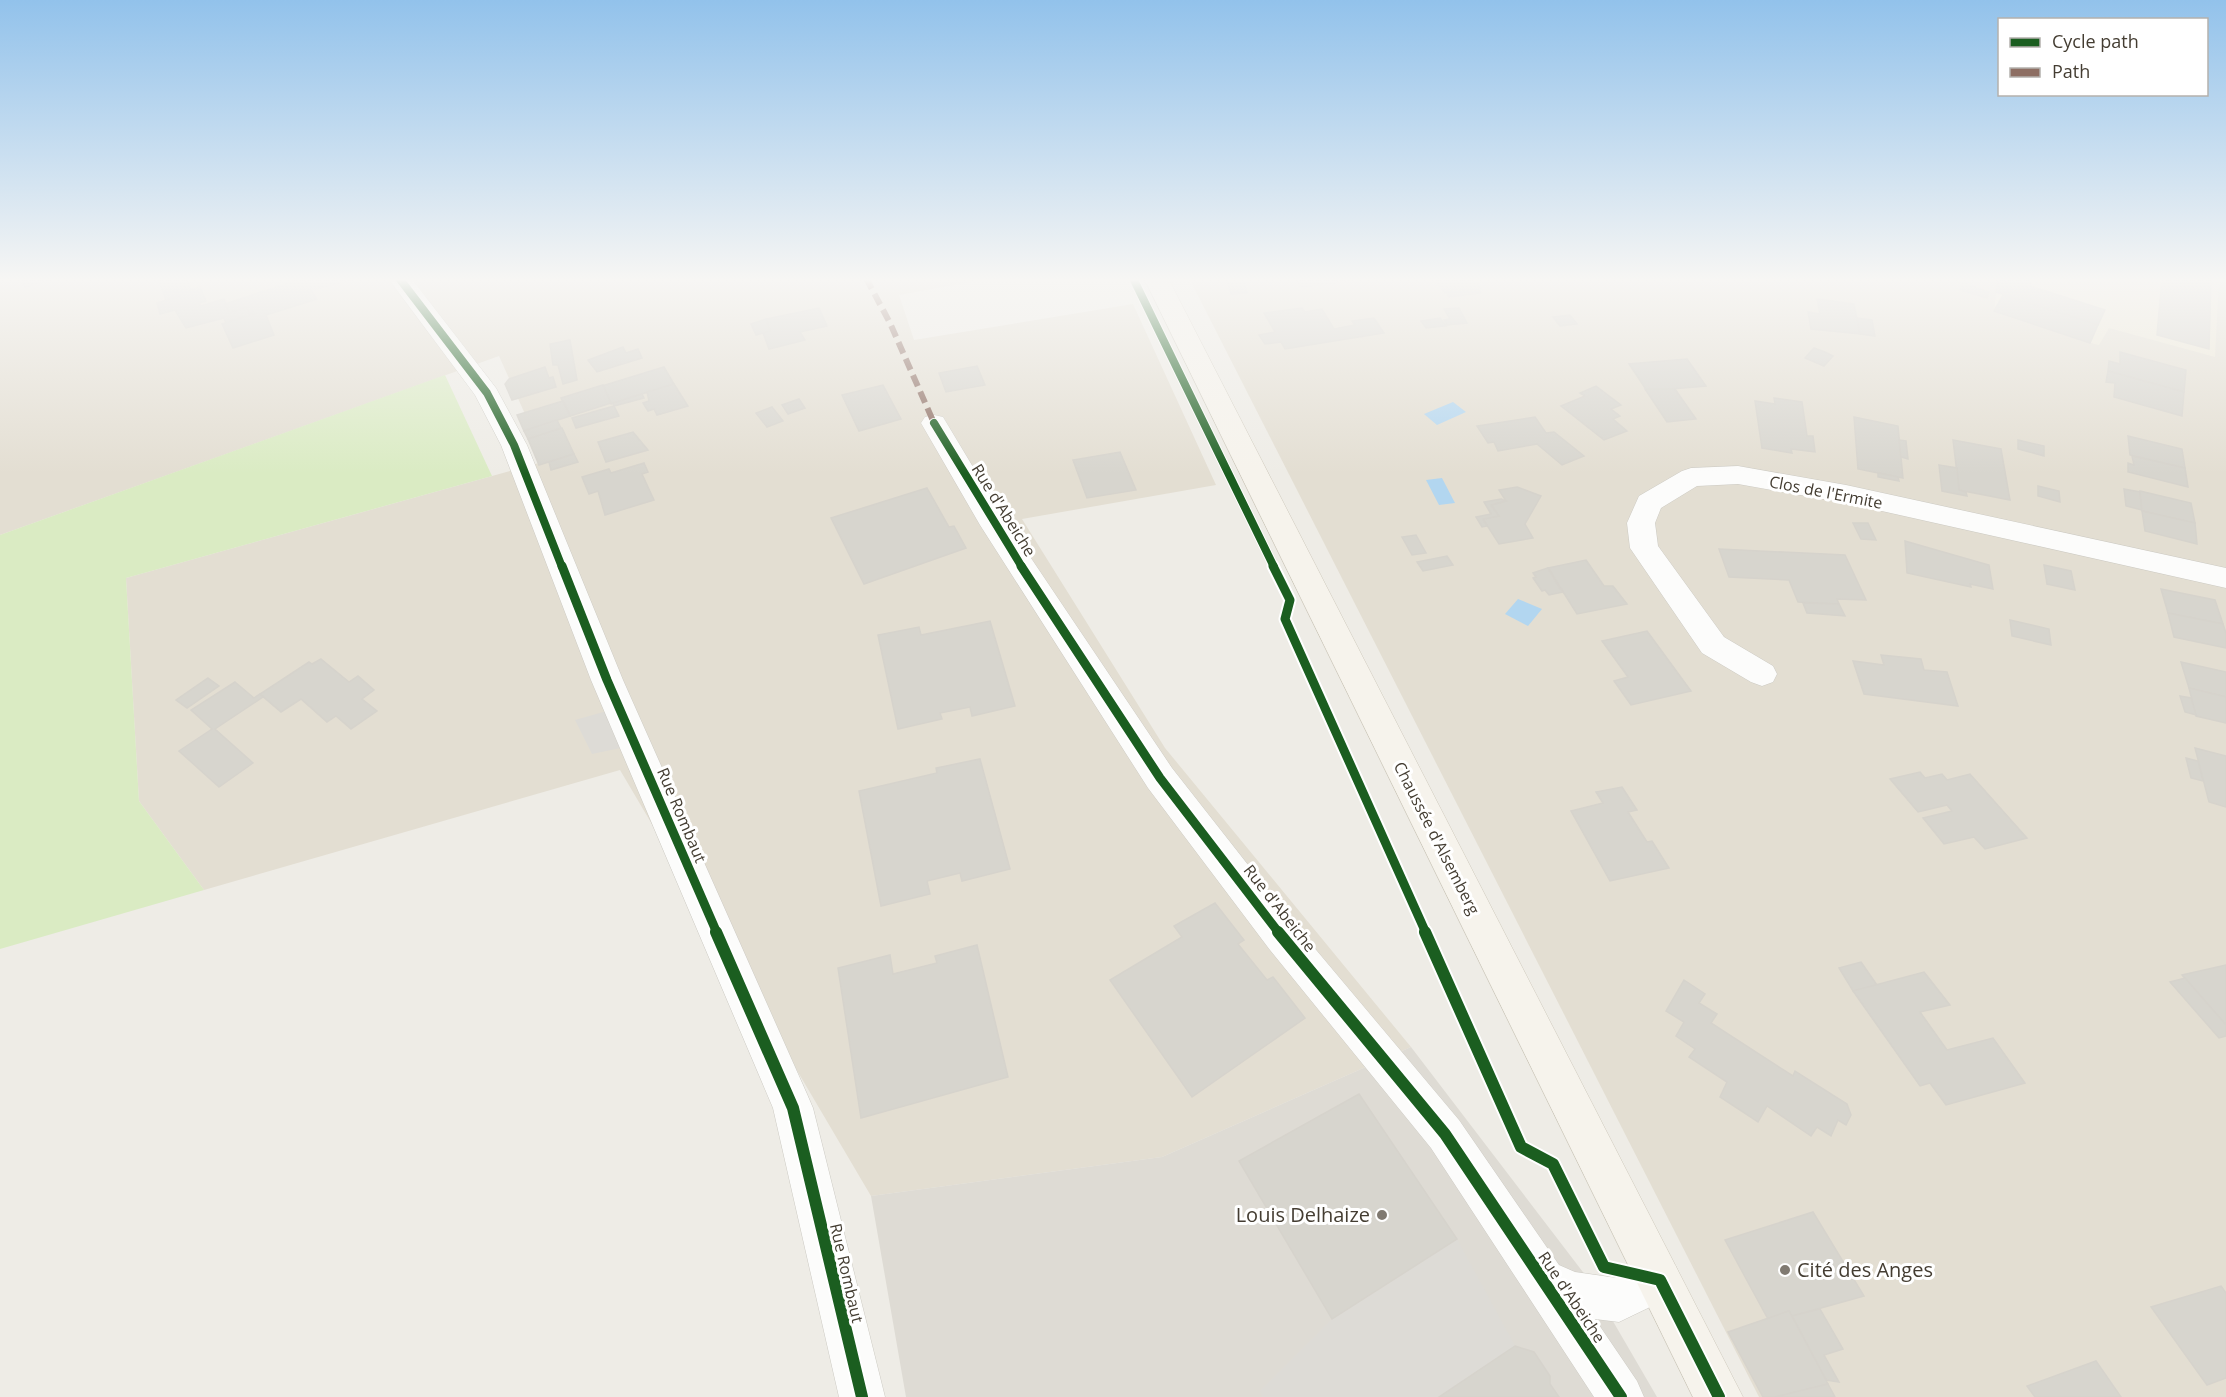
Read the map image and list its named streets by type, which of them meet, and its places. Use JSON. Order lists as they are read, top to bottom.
{
  "streets": {
    "main road": ["Chaussée d'Alsemberg"],
    "street": ["Clos de l'Ermite", "Rue d'Abeiche", "Rue Rombaut"]
  },
  "crossings": [
    ["Rue d'Abeiche", "Chaussée d'Alsemberg"]
  ],
  "places": ["Louis Delhaize", "Cité des Anges"],
  "legend": ["Cycle path", "Path"]
}
